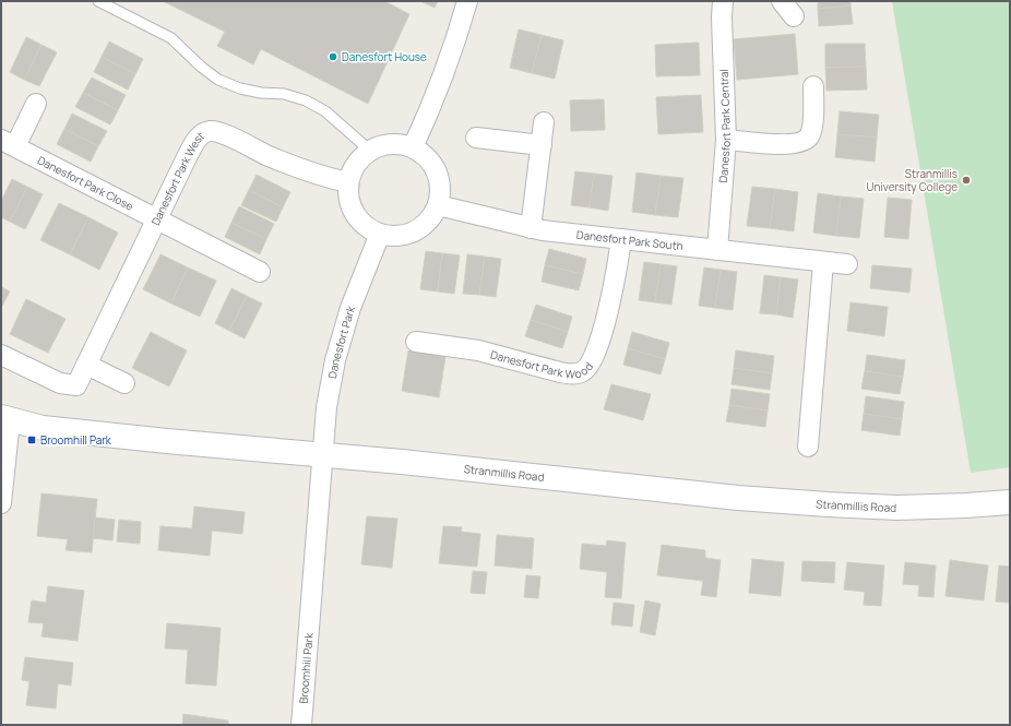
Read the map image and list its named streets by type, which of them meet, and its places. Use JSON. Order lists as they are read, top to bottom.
{
  "streets": {
    "street": [
      "Danesfort Park Central",
      "Danesfort Park West",
      "Danesfort Park Close",
      "Danesfort Park South",
      "Danesfort Park",
      "Danesfort Park Wood",
      "Stranmillis Road",
      "Broomhill Park"
    ]
  },
  "crossings": [
    ["Danesfort Park Central", "Danesfort Park South"],
    ["Danesfort Park West", "Danesfort Park Close"],
    ["Danesfort Park West", "Danesfort Park South"],
    ["Danesfort Park West", "Danesfort Park"],
    ["Danesfort Park South", "Danesfort Park"],
    ["Danesfort Park South", "Danesfort Park Wood"],
    ["Danesfort Park", "Stranmillis Road"],
    ["Danesfort Park", "Broomhill Park"],
    ["Stranmillis Road", "Broomhill Park"]
  ],
  "places": {
    "other": ["Danesfort House", "Stranmillis University College"],
    "transit": ["Broomhill Park"]
  }
}
